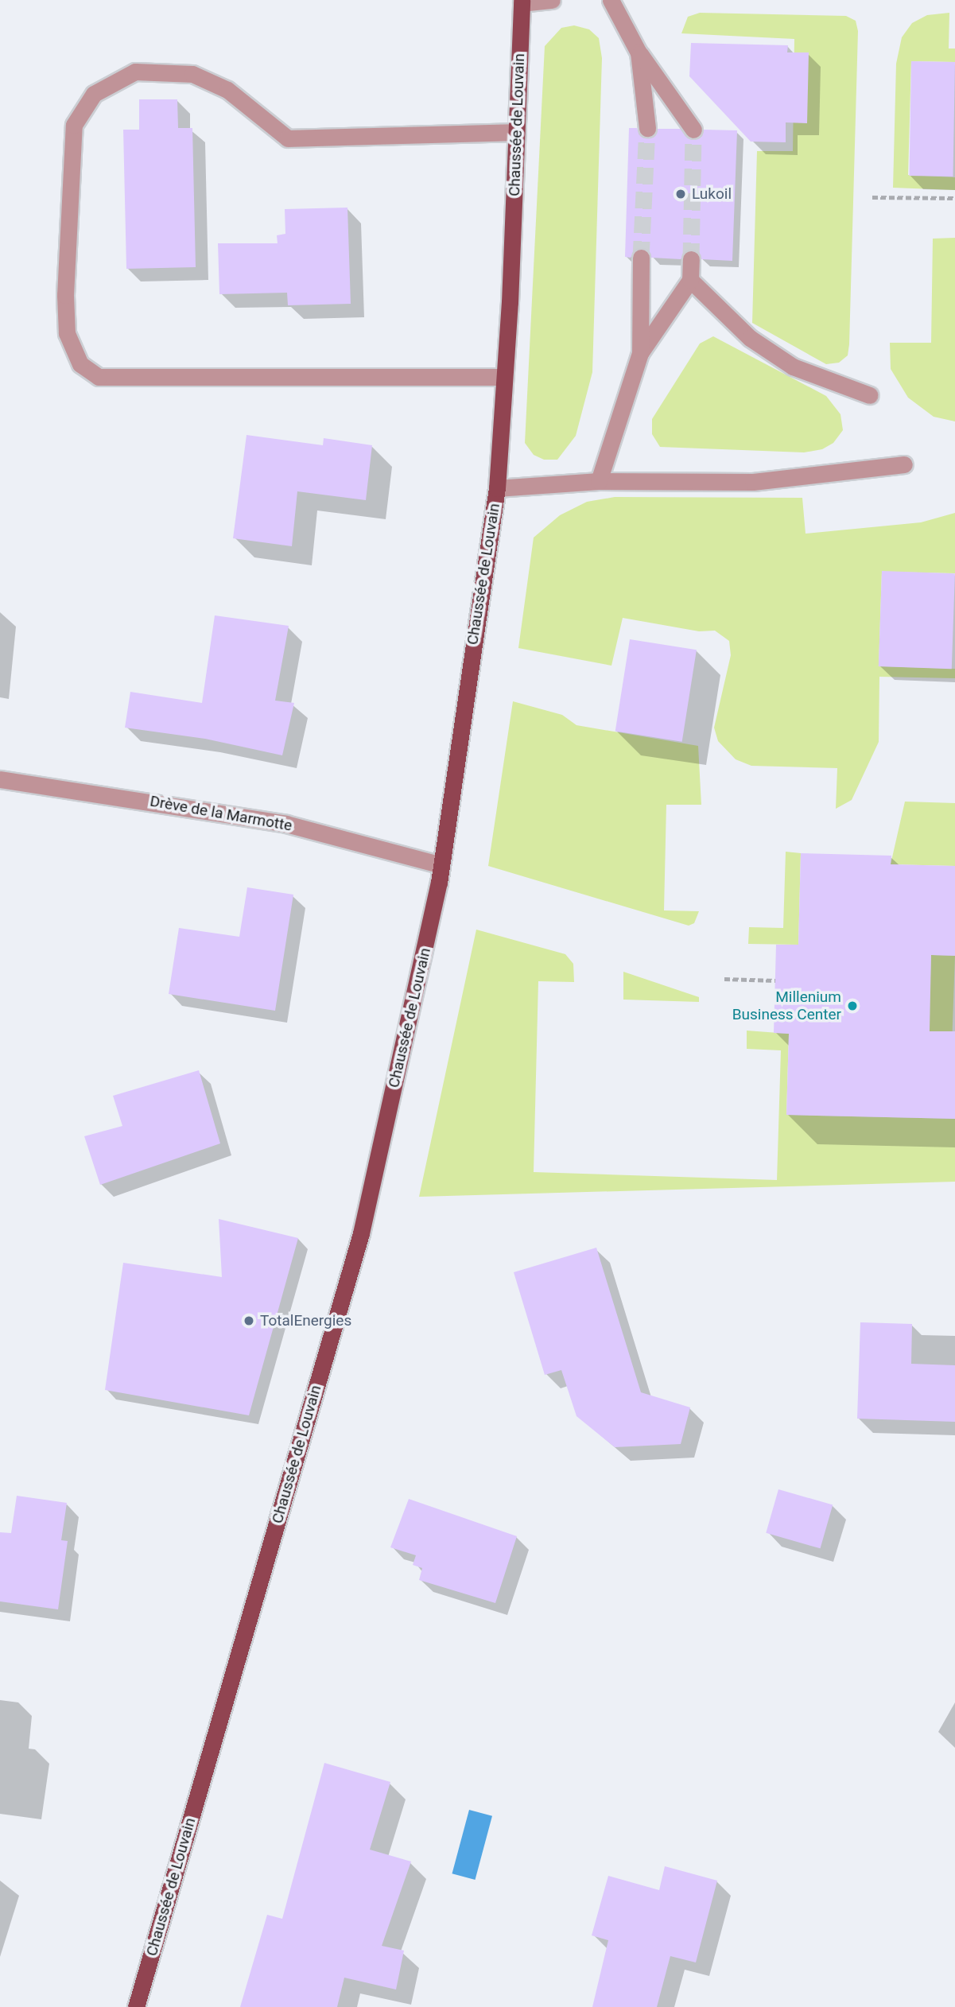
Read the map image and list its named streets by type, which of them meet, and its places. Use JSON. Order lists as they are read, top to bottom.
{
  "streets": {
    "main road": ["Chaussée de Louvain"],
    "street": ["Drève de la Marmotte"]
  },
  "crossings": [
    ["Chaussée de Louvain", "Drève de la Marmotte"]
  ],
  "places": ["Lukoil", "Millenium Business Center", "TotalEnergies"]
}
